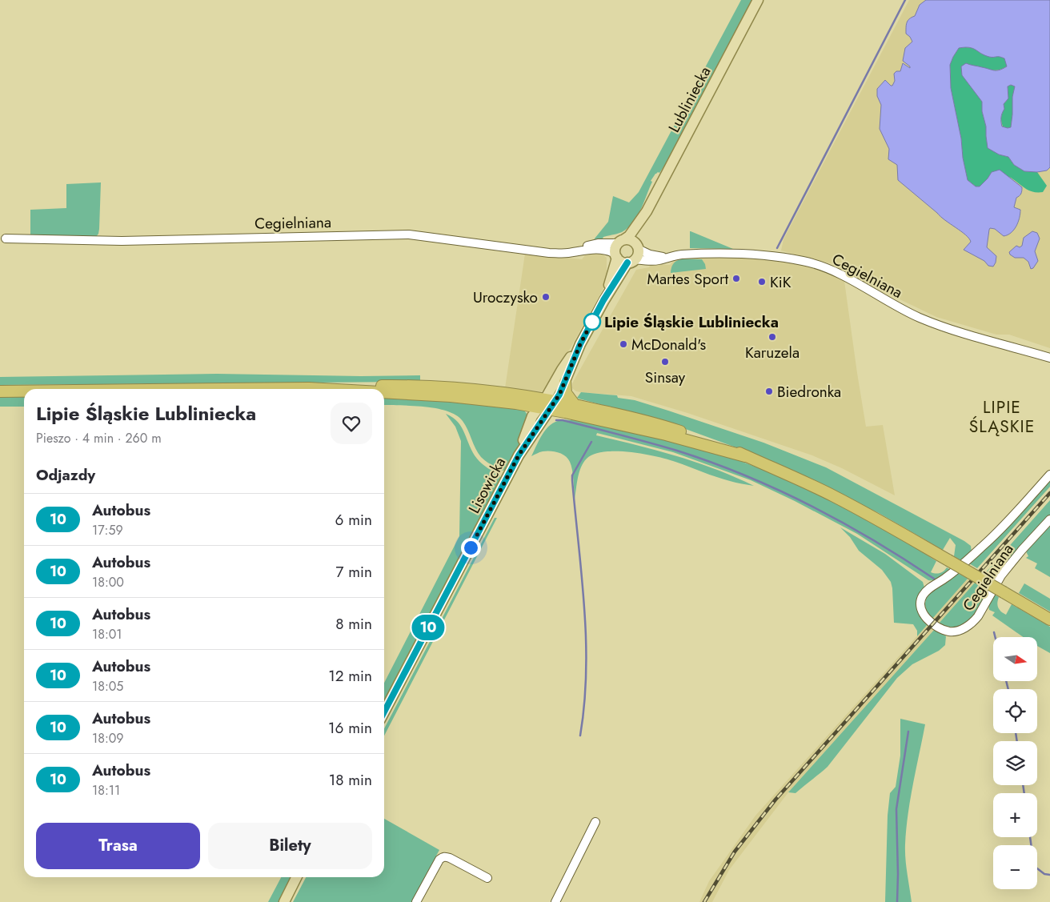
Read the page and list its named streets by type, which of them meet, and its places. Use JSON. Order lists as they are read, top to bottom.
{
  "streets": {
    "main road": ["Lubliniecka", "Lisowicka"],
    "street": ["Cegielniana"]
  },
  "crossings": [
    ["Lubliniecka", "Cegielniana"],
    ["Lubliniecka", "Lisowicka"],
    ["Cegielniana", "Lisowicka"]
  ],
  "districts": ["LIPIE ŚLĄSKIE"],
  "places": [
    "Martes Sport",
    "KiK",
    "Uroczysko",
    "Lipie Śląskie Lubliniecka",
    "Karuzela",
    "McDonald's",
    "Sinsay",
    "Biedronka"
  ],
  "lines": ["bus line 10"],
  "north": "right",
  "page": {
    "on_map": "10",
    "heading": [
      ["Lipie Śląskie Lubliniecka", "Pieszo · 4 min · 260 m"],
      "Odjazdy"
    ],
    "list": [
      {
        "mark": "10",
        "name": "Autobus",
        "note": "17:59",
        "value": "6 min"
      },
      {
        "mark": "10",
        "name": "Autobus",
        "note": "18:00",
        "value": "7 min"
      },
      {
        "mark": "10",
        "name": "Autobus",
        "note": "18:01",
        "value": "8 min"
      },
      {
        "mark": "10",
        "name": "Autobus",
        "note": "18:05",
        "value": "12 min"
      },
      {
        "mark": "10",
        "name": "Autobus",
        "note": "18:09",
        "value": "16 min"
      },
      {
        "mark": "10",
        "name": "Autobus",
        "note": "18:11",
        "value": "18 min"
      }
    ],
    "map_buttons": ["+", "−"],
    "buttons": ["Trasa", "Bilety"]
  }
}
